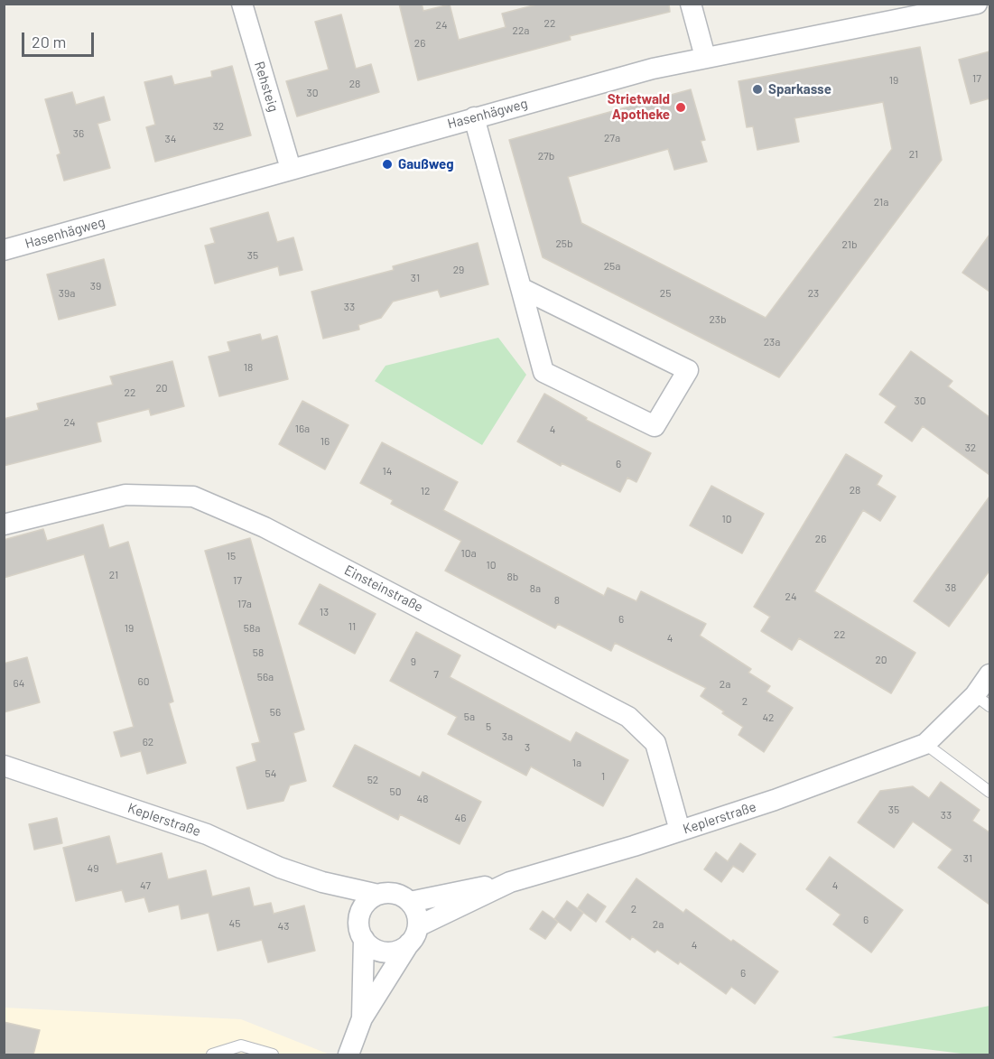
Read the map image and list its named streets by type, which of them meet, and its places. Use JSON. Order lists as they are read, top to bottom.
{
  "streets": {
    "street": [
      "Rehsteig",
      "Hasenhägweg",
      "Einsteinstraße",
      "Keplerstraße"
    ]
  },
  "crossings": [
    ["Rehsteig", "Hasenhägweg"],
    ["Einsteinstraße", "Keplerstraße"]
  ],
  "places": ["Sparkasse", "Strietwald Apotheke", "Gaußweg"],
  "house_numbers": [
    "22",
    "24",
    "22a",
    "26",
    "17",
    "19",
    "28",
    "30",
    "32",
    "36",
    "27a",
    "34",
    "21",
    "27b",
    "21a",
    "25b",
    "21b",
    "35",
    "25a",
    "29",
    "31",
    "39",
    "39a",
    "25",
    "23",
    "33",
    "23b",
    "23a",
    "18",
    "20",
    "22",
    "30",
    "24",
    "16a",
    "4",
    "16",
    "32",
    "6",
    "14",
    "28",
    "12",
    "10",
    "26",
    "10a",
    "15",
    "10",
    "21",
    "8b",
    "17",
    "38",
    "8a",
    "24",
    "8",
    "17a",
    "13",
    "6",
    "11",
    "19",
    "58a",
    "22",
    "4",
    "58",
    "20",
    "9",
    "7",
    "56a",
    "60",
    "64",
    "2a",
    "2",
    "56",
    "5a",
    "42",
    "5",
    "3a",
    "62",
    "3",
    "1a",
    "54",
    "1",
    "52",
    "50",
    "48",
    "35",
    "33",
    "46",
    "31",
    "49",
    "47",
    "4",
    "2",
    "6",
    "45",
    "2a",
    "43",
    "4",
    "6"
  ],
  "scale_bar": "20 m"
}
